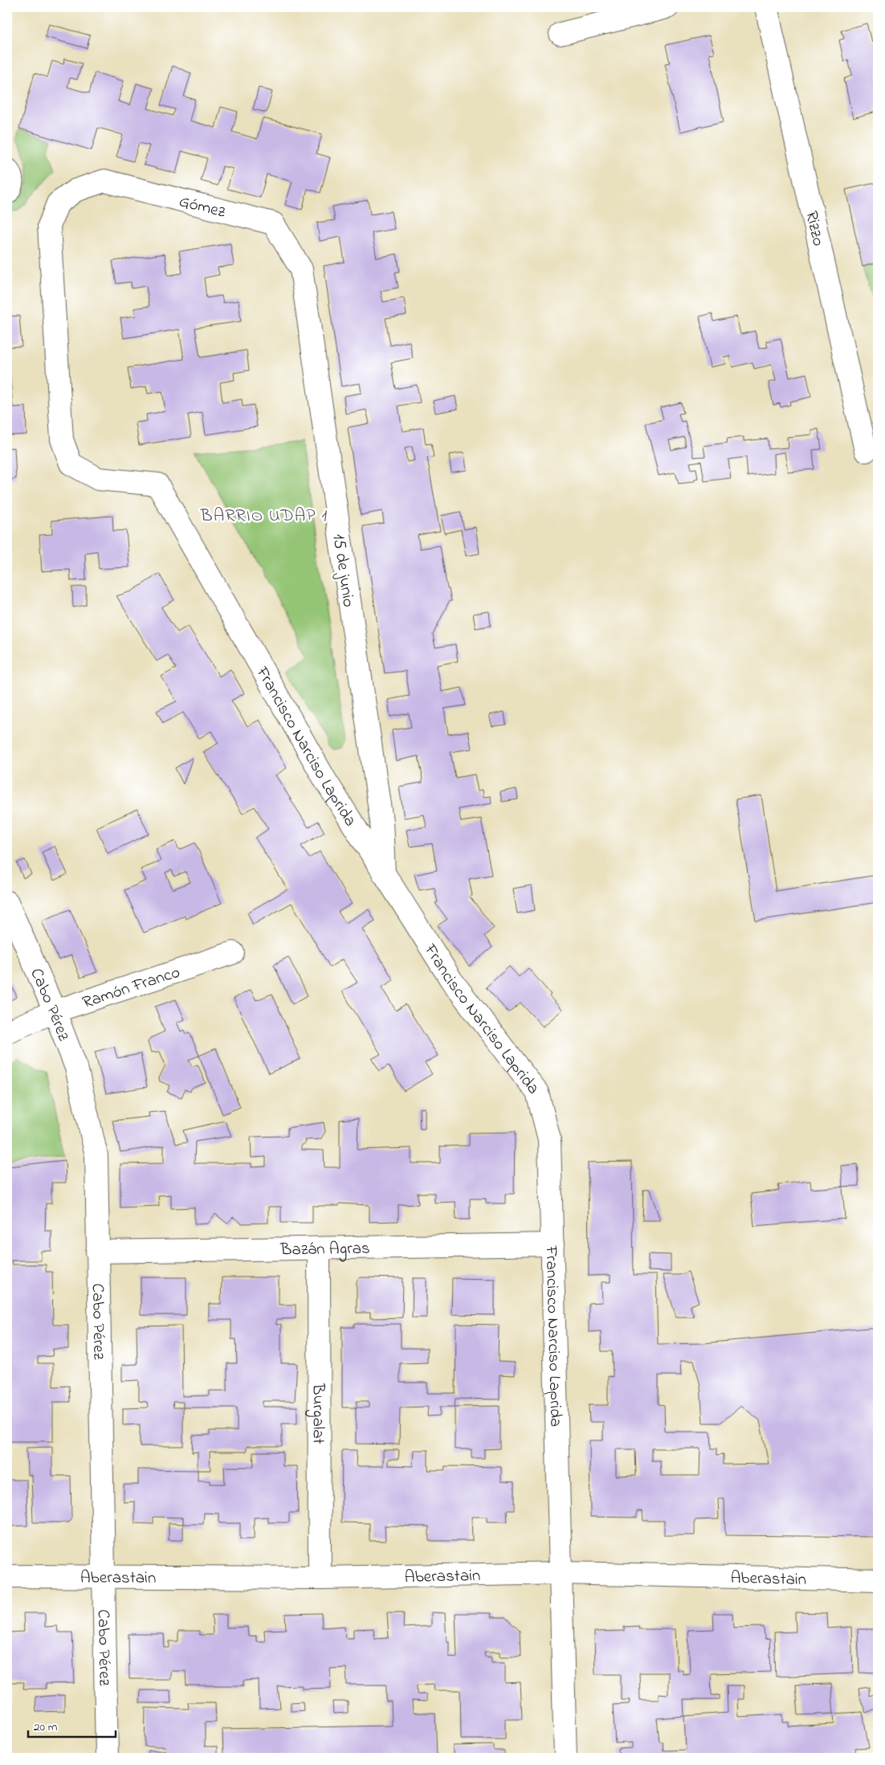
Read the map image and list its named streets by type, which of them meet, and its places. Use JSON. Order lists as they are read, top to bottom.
{
  "streets": {
    "street": [
      "Gómez",
      "Rizzo",
      "15 de junio",
      "Francisco Narciso Laprida",
      "Ramón Franco",
      "Cabo Pérez",
      "Bazán Agras",
      "Burgalat",
      "Aberastain"
    ]
  },
  "crossings": [
    ["Gómez", "15 de junio"],
    ["Gómez", "Francisco Narciso Laprida"],
    ["15 de junio", "Francisco Narciso Laprida"],
    ["Francisco Narciso Laprida", "Bazán Agras"],
    ["Francisco Narciso Laprida", "Aberastain"],
    ["Ramón Franco", "Cabo Pérez"],
    ["Cabo Pérez", "Bazán Agras"],
    ["Cabo Pérez", "Aberastain"],
    ["Bazán Agras", "Burgalat"],
    ["Burgalat", "Aberastain"]
  ],
  "districts": ["BARRIO UDAP 1"],
  "scale_bar": "20 m"
}
